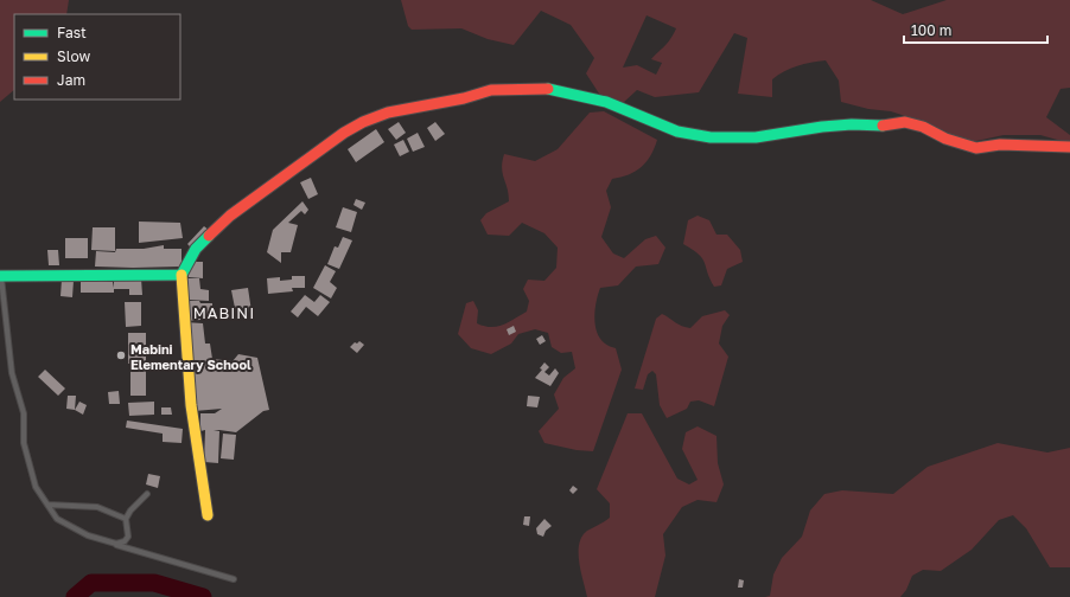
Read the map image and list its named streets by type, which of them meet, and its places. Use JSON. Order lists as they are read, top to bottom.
{
  "districts": ["MABINI"],
  "places": ["Mabini Elementary School"],
  "legend": ["Fast", "Slow", "Jam"],
  "scale_bar": "100 m"
}
